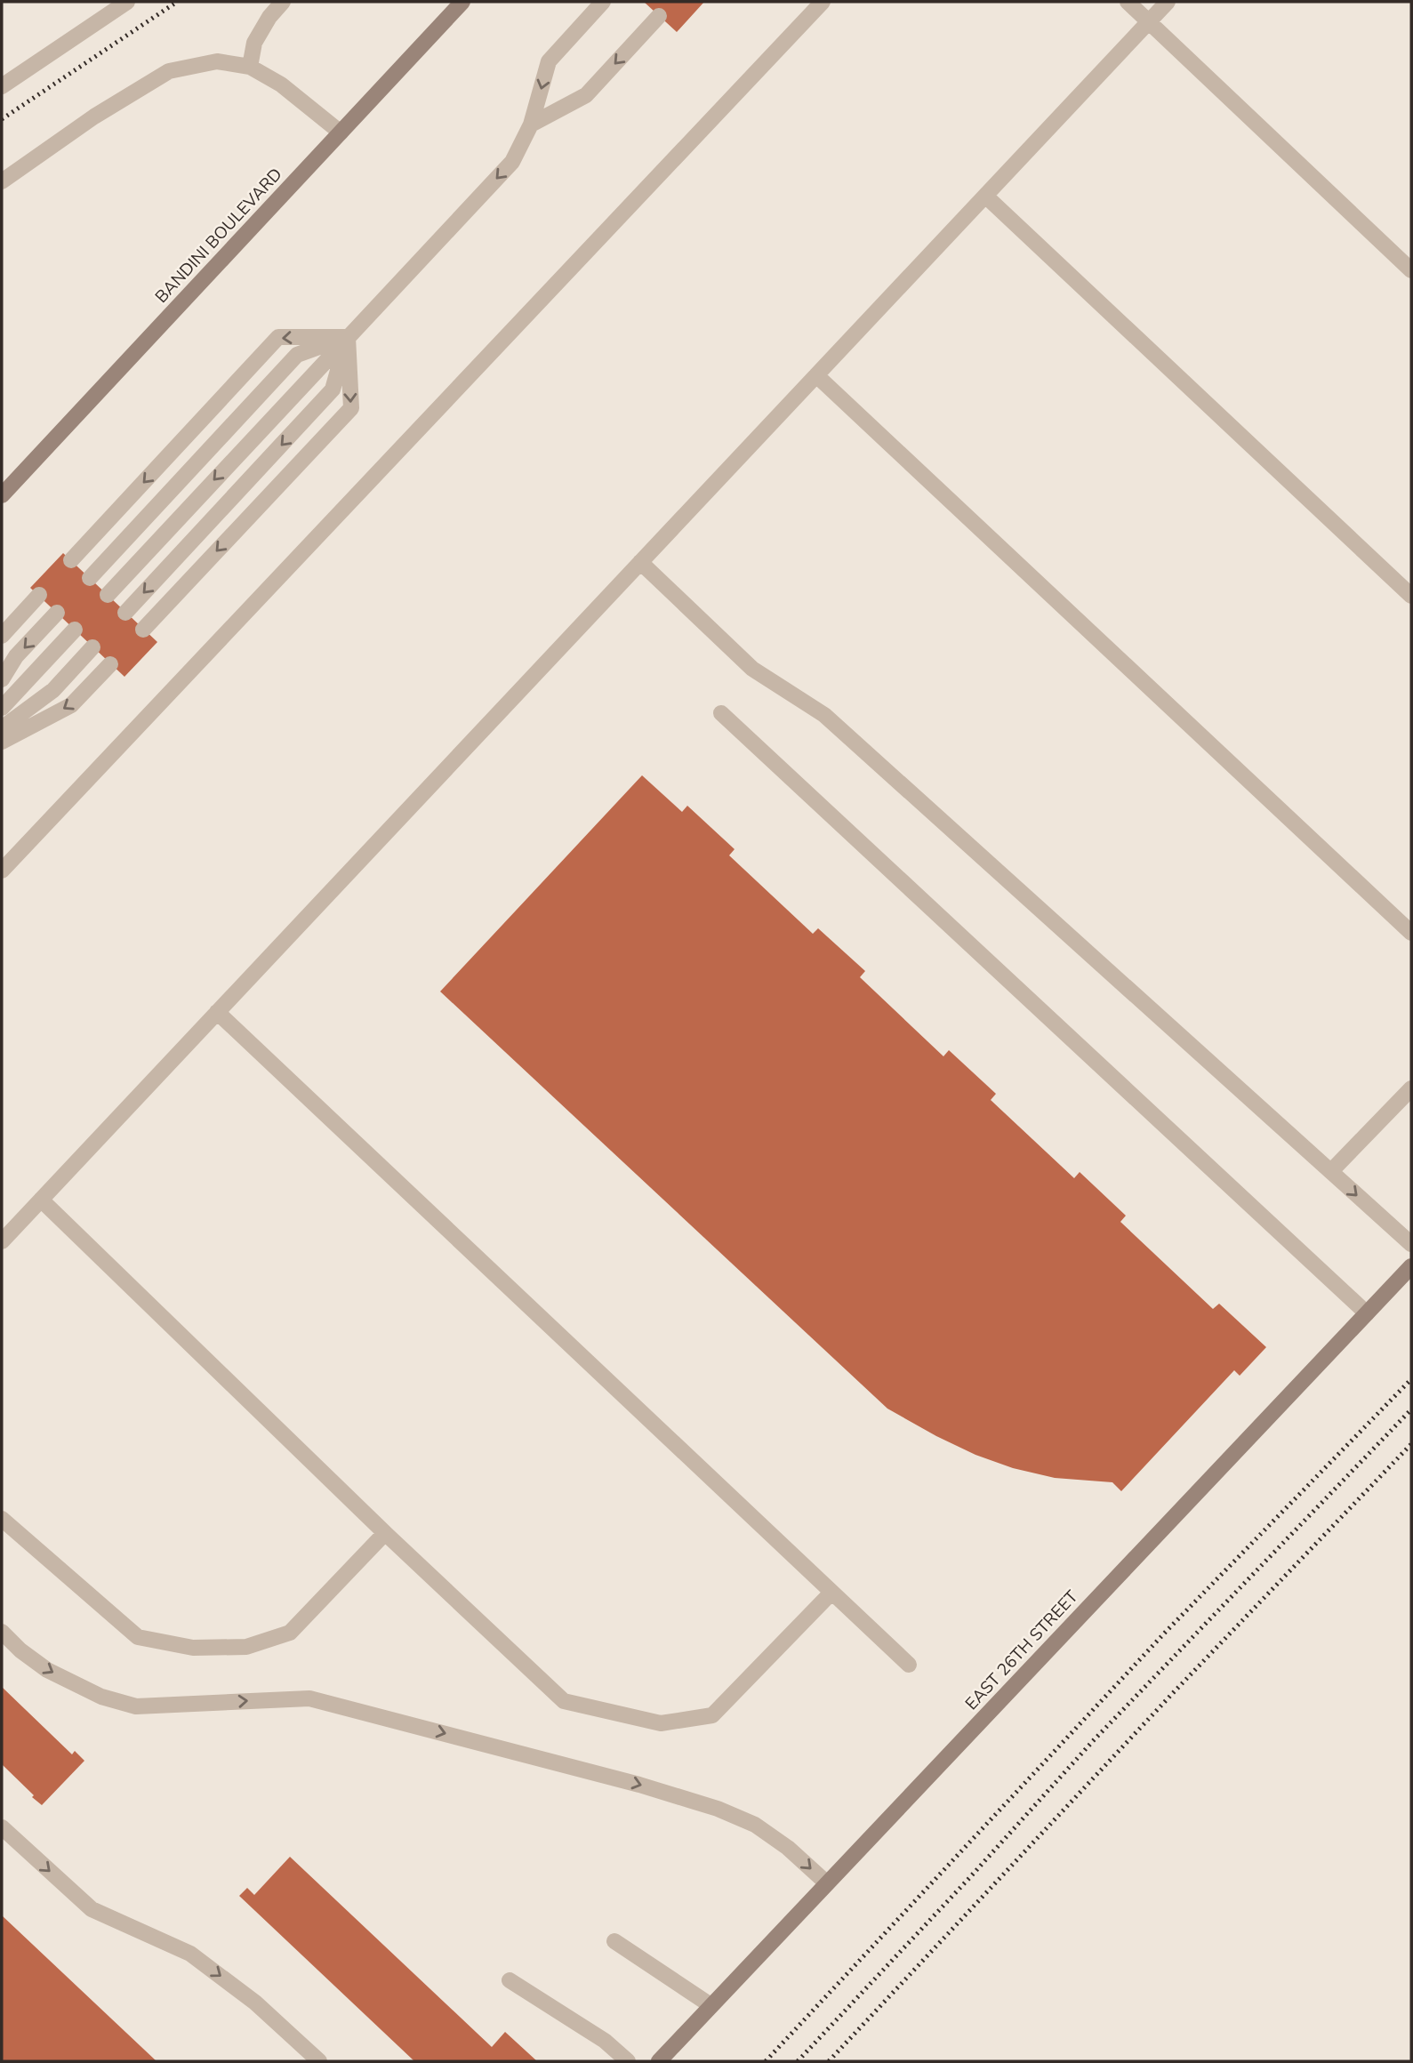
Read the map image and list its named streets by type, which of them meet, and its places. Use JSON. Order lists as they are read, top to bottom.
{
  "streets": {
    "street": ["BANDINI BOULEVARD", "EAST 26TH STREET"]
  }
}
